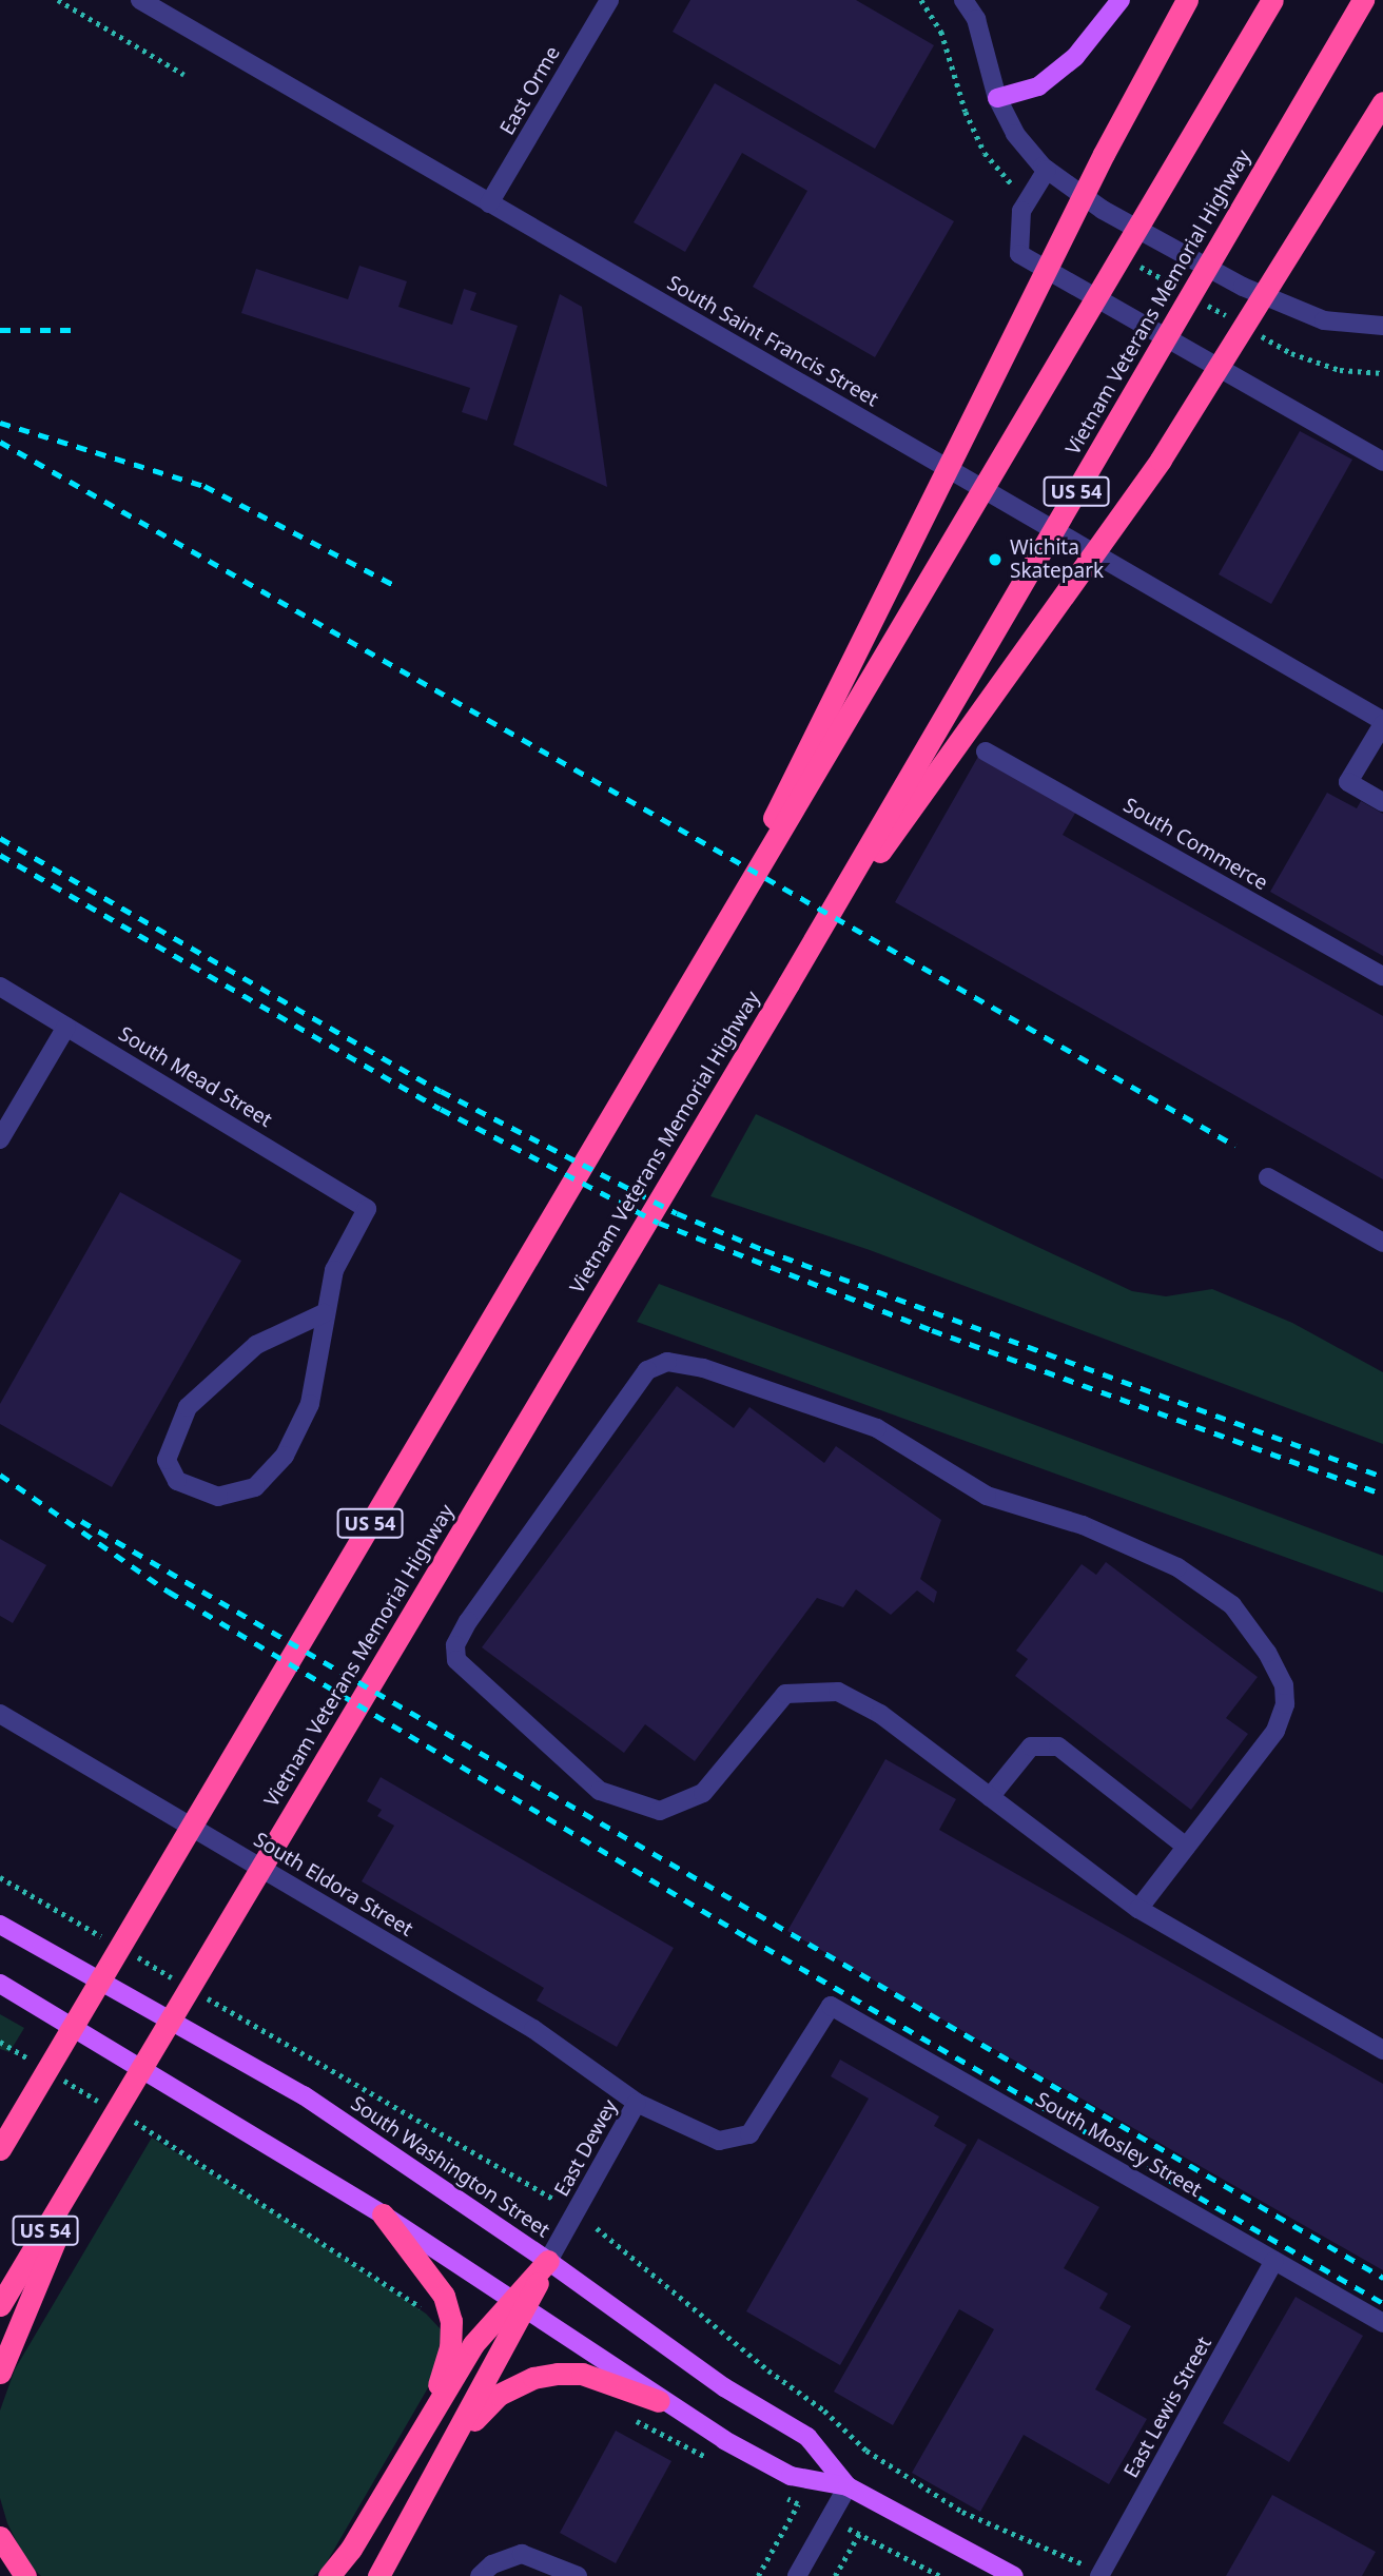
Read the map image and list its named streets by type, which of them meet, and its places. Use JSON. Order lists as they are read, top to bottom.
{
  "streets": {
    "highway": ["Vietnam Veterans Memorial Highway", "US 54"],
    "main road": ["South Washington Street"],
    "street": [
      "East Orme",
      "South Saint Francis Street",
      "South Commerce",
      "South Mead Street",
      "South Eldora Street",
      "South Mosley Street",
      "East Dewey",
      "East Lewis Street"
    ]
  },
  "crossings": [
    ["East Orme", "South Saint Francis Street"],
    ["South Eldora Street", "East Dewey"],
    ["South Mosley Street", "East Dewey"],
    ["South Mosley Street", "East Lewis Street"],
    ["East Dewey", "South Washington Street"]
  ],
  "places": ["Wichita Skatepark"]
}
